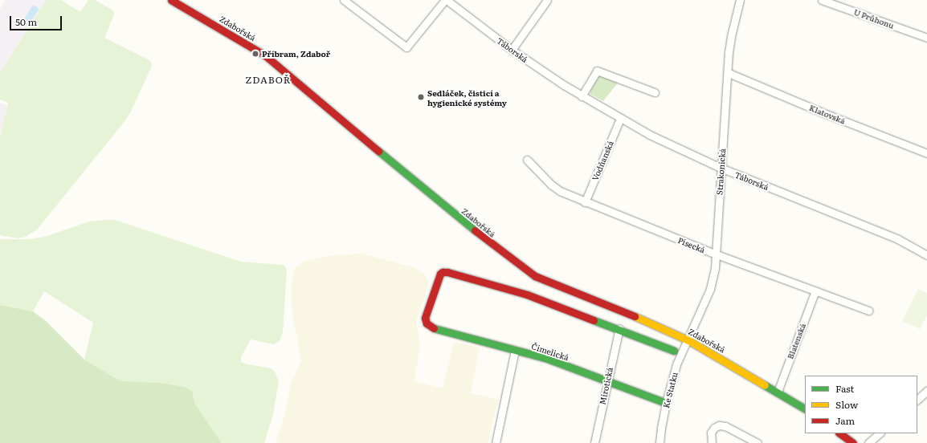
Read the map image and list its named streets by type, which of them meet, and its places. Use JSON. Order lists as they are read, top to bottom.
{
  "streets": {
    "street": [
      "U Průhonu",
      "Zdabořská",
      "Táborská",
      "Klatovská",
      "Vodňanská",
      "Strakonická",
      "Písecká",
      "Blatenská",
      "Čimelická",
      "Mirotická",
      "Ke Statku"
    ]
  },
  "crossings": [
    ["Zdabořská", "Strakonická"],
    ["Zdabořská", "Blatenská"],
    ["Zdabořská", "Ke Statku"],
    ["Táborská", "Vodňanská"],
    ["Táborská", "Strakonická"],
    ["Klatovská", "Strakonická"],
    ["Vodňanská", "Písecká"],
    ["Strakonická", "Písecká"],
    ["Strakonická", "Ke Statku"],
    ["Písecká", "Blatenská"],
    ["Čimelická", "Mirotická"],
    ["Čimelická", "Ke Statku"]
  ],
  "districts": ["ZDABOŘ"],
  "places": ["Příbram, Zdaboř", "Sedláček, čisticí a hygienické systémy"],
  "legend": ["Fast", "Slow", "Jam"],
  "scale_bar": "50 m"
}
